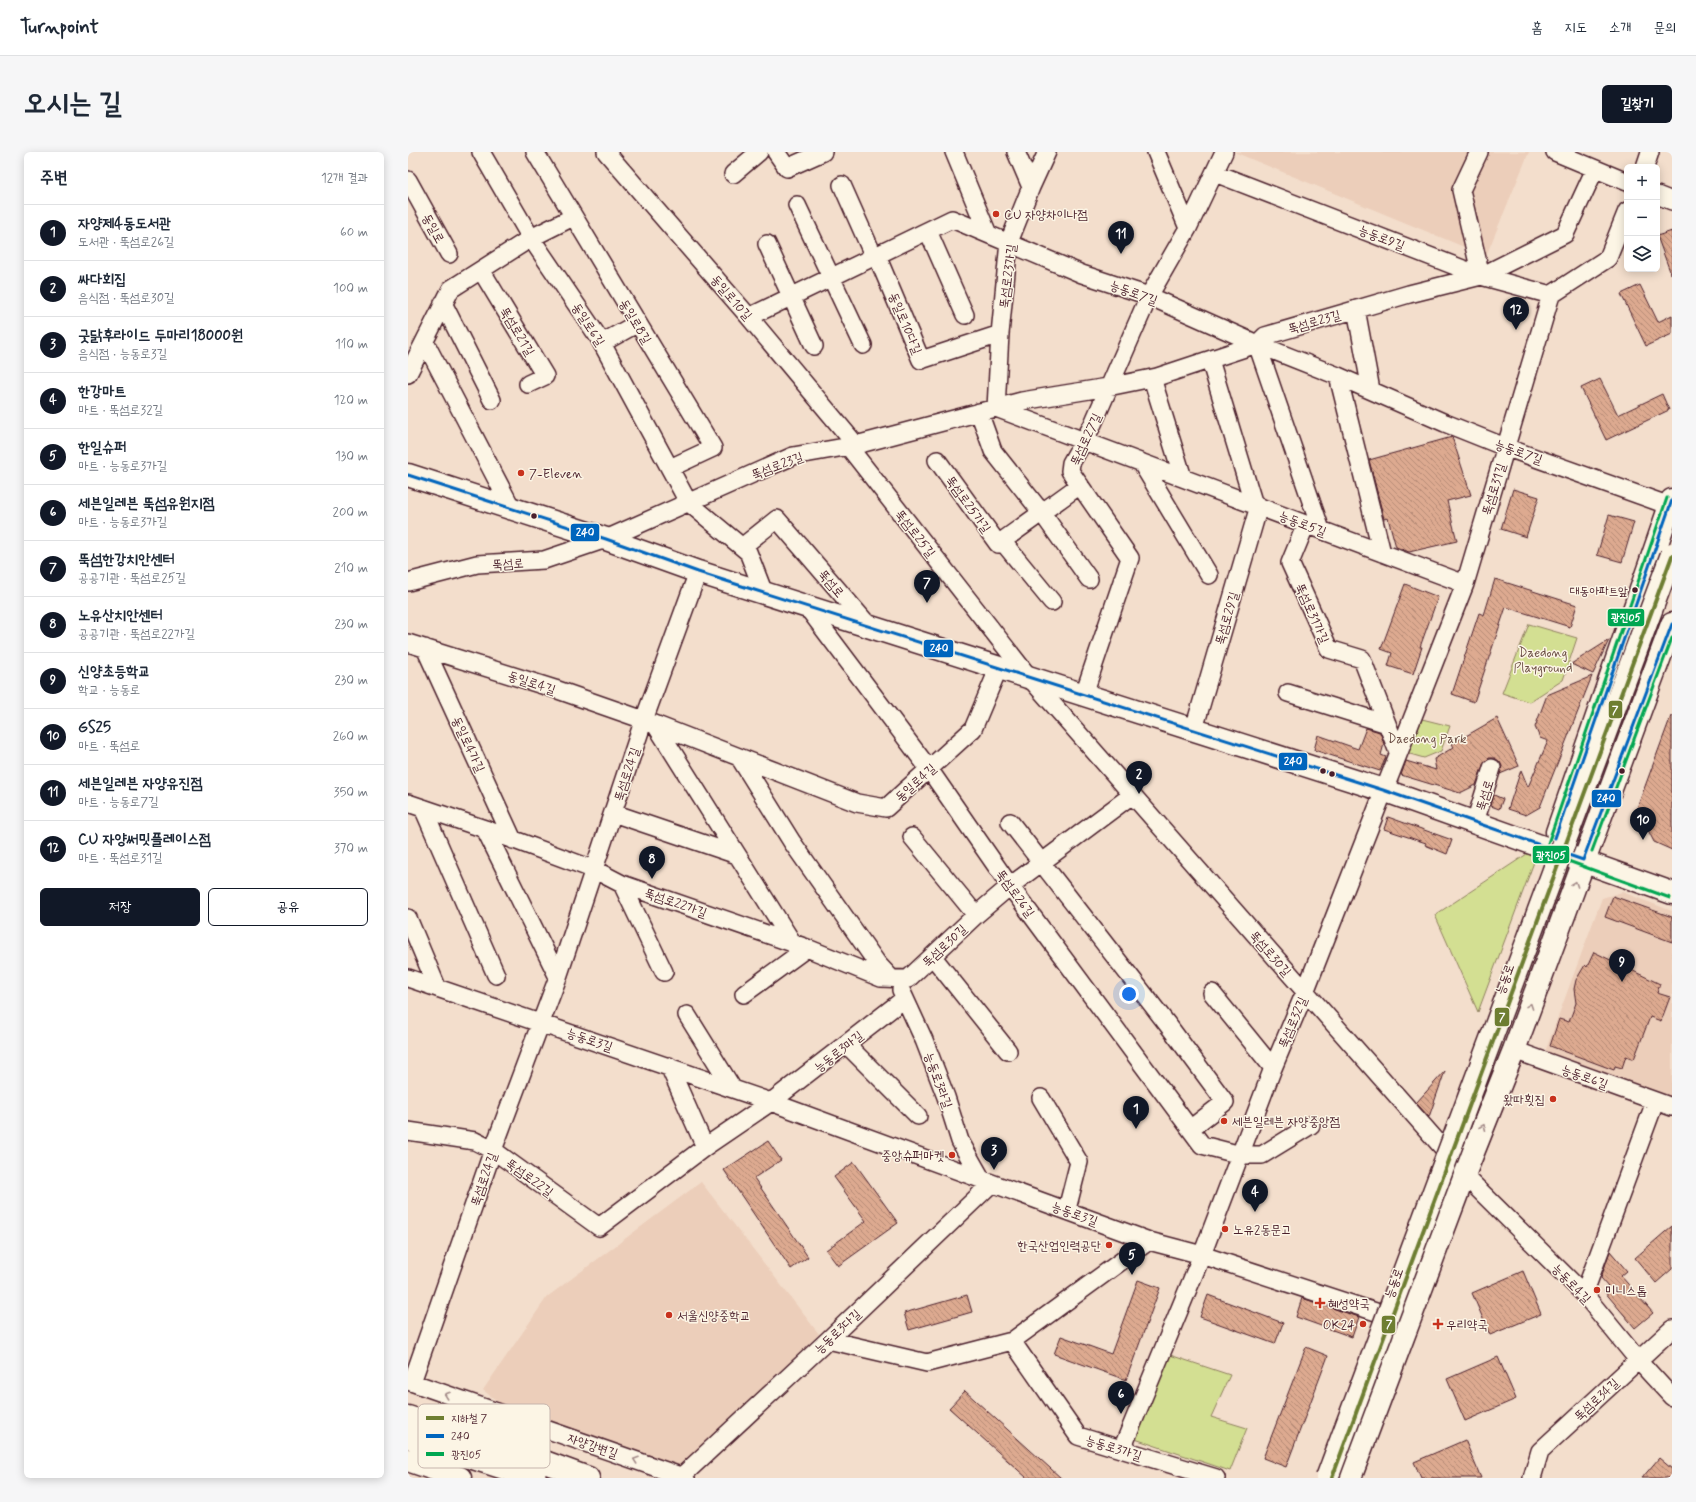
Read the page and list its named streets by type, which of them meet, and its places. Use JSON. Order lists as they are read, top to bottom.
{
  "streets": {
    "main road": ["뚝섬로", "능동로"],
    "street": [
      "동일로",
      "능동로9길",
      "뚝섬로23가길",
      "능동로7길",
      "동일로10길",
      "동일로8길",
      "뚝섬로23길",
      "동일로10다길",
      "동일로6길",
      "뚝섬로21길",
      "뚝섬로27길",
      "뚝섬로31길",
      "뚝섬로25가길",
      "능동로5길",
      "뚝섬로25길",
      "뚝섬로31가길",
      "뚝섬로29길",
      "동일로4길",
      "동일로4가길",
      "뚝섬로24길",
      "뚝섬로26길",
      "뚝섬로22가길",
      "뚝섬로30길",
      "뚝섬로32길",
      "능동로3길",
      "능동로3마길",
      "능동로6길",
      "능동로3라길",
      "뚝섬로22길",
      "능동로4길",
      "능동로3다길",
      "뚝섬로34길",
      "자양강변길",
      "능동로3가길"
    ]
  },
  "crossings": [
    ["능동로9길", "뚝섬로23길"],
    ["능동로9길", "뚝섬로27길"],
    ["능동로9길", "뚝섬로31길"],
    ["뚝섬로23가길", "능동로7길"],
    ["뚝섬로23가길", "뚝섬로23길"],
    ["뚝섬로23가길", "동일로10다길"],
    ["뚝섬로23가길", "능동로5길"],
    ["능동로7길", "뚝섬로23길"],
    ["능동로7길", "뚝섬로27길"],
    ["능동로7길", "뚝섬로31길"],
    ["능동로7길", "능동로"],
    ["동일로10길", "뚝섬로23길"],
    ["동일로10길", "뚝섬로25길"],
    ["동일로8길", "동일로6길"],
    ["뚝섬로23길", "동일로6길"],
    ["뚝섬로23길", "뚝섬로27길"],
    ["뚝섬로23길", "능동로5길"],
    ["뚝섬로23길", "뚝섬로25길"],
    ["뚝섬로23길", "뚝섬로"],
    ["뚝섬로27길", "뚝섬로25가길"],
    ["뚝섬로27길", "능동로5길"],
    ["뚝섬로27길", "뚝섬로"],
    ["뚝섬로31길", "능동로5길"],
    ["뚝섬로31길", "뚝섬로"],
    ["뚝섬로31길", "뚝섬로31가길"],
    ["뚝섬로31길", "뚝섬로32길"],
    ["능동로5길", "뚝섬로31가길"],
    ["능동로5길", "뚝섬로29길"],
    ["뚝섬로25길", "뚝섬로"],
    ["뚝섬로25길", "뚝섬로30길"],
    ["뚝섬로", "뚝섬로29길"],
    ["뚝섬로", "동일로4길"],
    ["뚝섬로", "뚝섬로24길"],
    ["뚝섬로", "뚝섬로26길"],
    ["뚝섬로", "뚝섬로30길"],
    ["뚝섬로", "능동로"],
    ["뚝섬로", "뚝섬로32길"],
    ["동일로4길", "동일로4가길"],
    ["동일로4길", "뚝섬로24길"],
    ["동일로4길", "뚝섬로26길"],
    ["동일로4가길", "뚝섬로22가길"],
    ["뚝섬로24길", "뚝섬로22가길"],
    ["뚝섬로24길", "능동로3길"],
    ["뚝섬로24길", "뚝섬로22길"],
    ["뚝섬로24길", "자양강변길"],
    ["뚝섬로26길", "뚝섬로30길"],
    ["뚝섬로26길", "뚝섬로32길"],
    ["뚝섬로22가길", "뚝섬로30길"],
    ["뚝섬로22가길", "능동로3라길"],
    ["뚝섬로30길", "능동로"],
    ["뚝섬로30길", "뚝섬로32길"],
    ["뚝섬로30길", "능동로3라길"],
    ["능동로", "능동로3길"],
    ["뚝섬로32길", "능동로3길"],
    ["뚝섬로32길", "능동로3가길"],
    ["능동로3길", "능동로3마길"],
    ["능동로3길", "능동로3라길"],
    ["능동로3길", "능동로3다길"],
    ["능동로3마길", "능동로3라길"],
    ["능동로3라길", "능동로3다길"],
    ["능동로4길", "뚝섬로34길"],
    ["능동로3다길", "자양강변길"]
  ],
  "one_way": ["자양강변길"],
  "parks": ["Daedong Playground", "Daedong Park"],
  "places": {
    "other": [
      "CU 자양차이나점",
      "7-Eleven",
      "대동아파트앞",
      "왔따횟집",
      "세븐일레븐 자양중앙점",
      "중앙슈퍼마켓",
      "노유2동문고",
      "한국산업인력공단",
      "미니스톱",
      "서울신양중학교",
      "OK24"
    ],
    "health": ["혜성약국", "우리약국"]
  },
  "lines": ["transit line 240", "transit line 광진05", "metro line 7"],
  "legend": ["지하철 7", "240", "광진05"],
  "page": {
    "header": "Turnpoint",
    "nav": [
      "홈",
      "지도",
      "소개",
      "문의"
    ],
    "buttons": [
      "길찾기",
      ["저장", "공유"]
    ],
    "title": "오시는 길",
    "heading": ["주변", "12개 결과"],
    "map_buttons": ["+", "−"],
    "list": [
      {
        "mark": "1",
        "name": "자양제4동도서관",
        "note": "도서관 · 뚝섬로26길",
        "value": "60 m"
      },
      {
        "mark": "2",
        "name": "싸다회집",
        "note": "음식점 · 뚝섬로30길",
        "value": "100 m"
      },
      {
        "mark": "3",
        "name": "굿닭후라이드 두마리18000원",
        "note": "음식점 · 능동로3길",
        "value": "110 m"
      },
      {
        "mark": "4",
        "name": "한강마트",
        "note": "마트 · 뚝섬로32길",
        "value": "120 m"
      },
      {
        "mark": "5",
        "name": "한일슈퍼",
        "note": "마트 · 능동로3가길",
        "value": "130 m"
      },
      {
        "mark": "6",
        "name": "세븐일레븐 뚝섬유원지점",
        "note": "마트 · 능동로3가길",
        "value": "200 m"
      },
      {
        "mark": "7",
        "name": "뚝섬한강치안센터",
        "note": "공공기관 · 뚝섬로25길",
        "value": "210 m"
      },
      {
        "mark": "8",
        "name": "노유산치안센터",
        "note": "공공기관 · 뚝섬로22가길",
        "value": "230 m"
      },
      {
        "mark": "9",
        "name": "신양초등학교",
        "note": "학교 · 능동로",
        "value": "230 m"
      },
      {
        "mark": "10",
        "name": "GS25",
        "note": "마트 · 뚝섬로",
        "value": "260 m"
      },
      {
        "mark": "11",
        "name": "세븐일레븐 자양유진점",
        "note": "마트 · 능동로7길",
        "value": "350 m"
      },
      {
        "mark": "12",
        "name": "CU 자양써밋플레이스점",
        "note": "마트 · 뚝섬로31길",
        "value": "370 m"
      }
    ],
    "pins": [
      "11",
      "12",
      "7",
      "2",
      "10",
      "8",
      "9",
      "1",
      "3",
      "4",
      "5",
      "6"
    ]
  }
}
